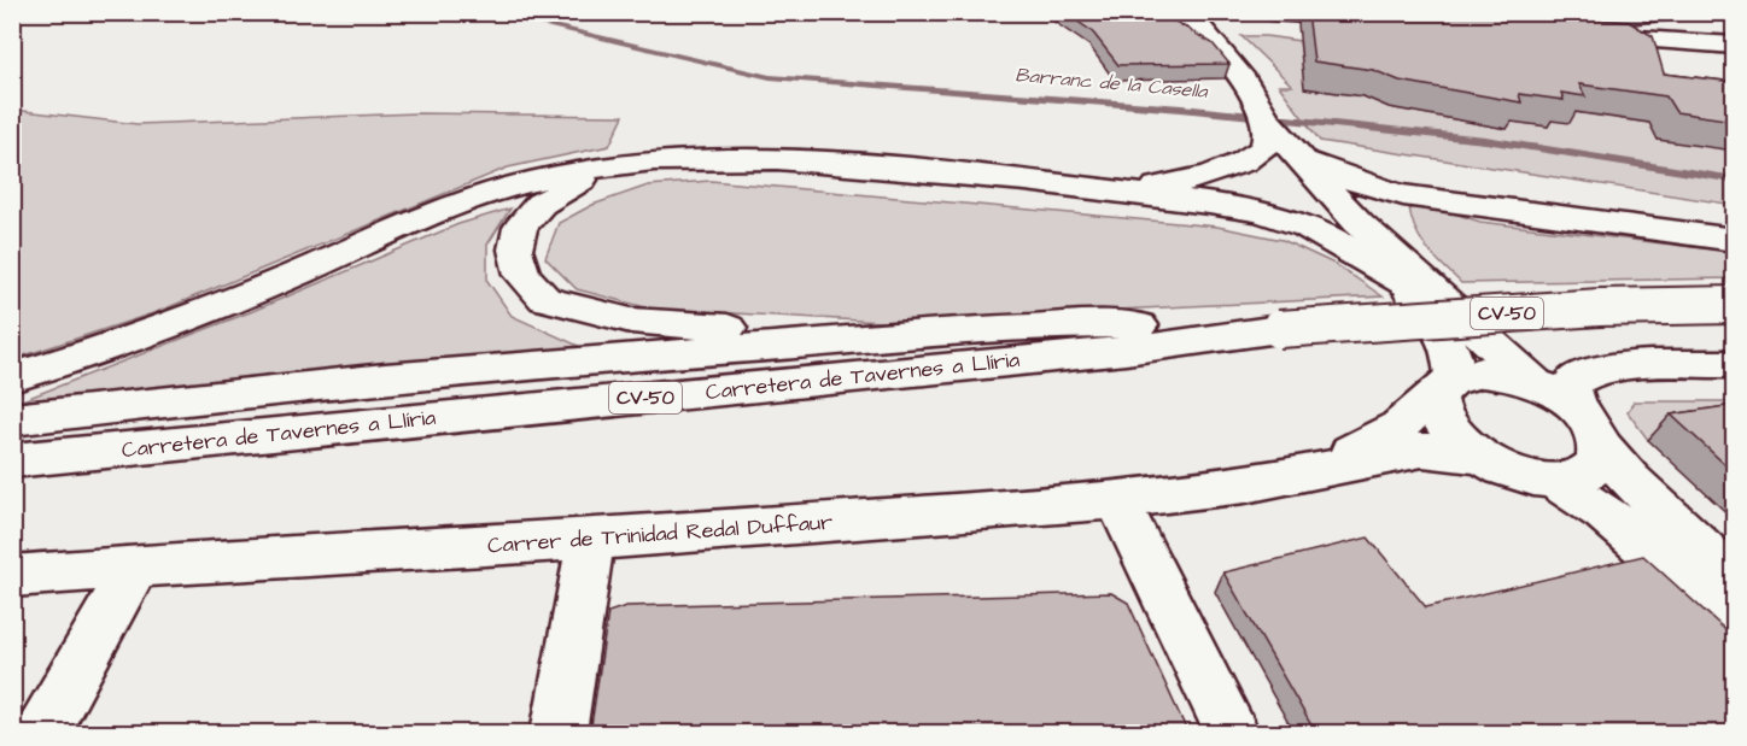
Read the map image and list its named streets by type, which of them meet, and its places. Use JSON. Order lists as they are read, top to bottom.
{
  "streets": {
    "main road": ["CV-50", "Carretera de Tavernes a Llíria", "Carrer de Trinidad Redal Duffaur"]
  },
  "water": ["Barranc de la Casella"]
}
